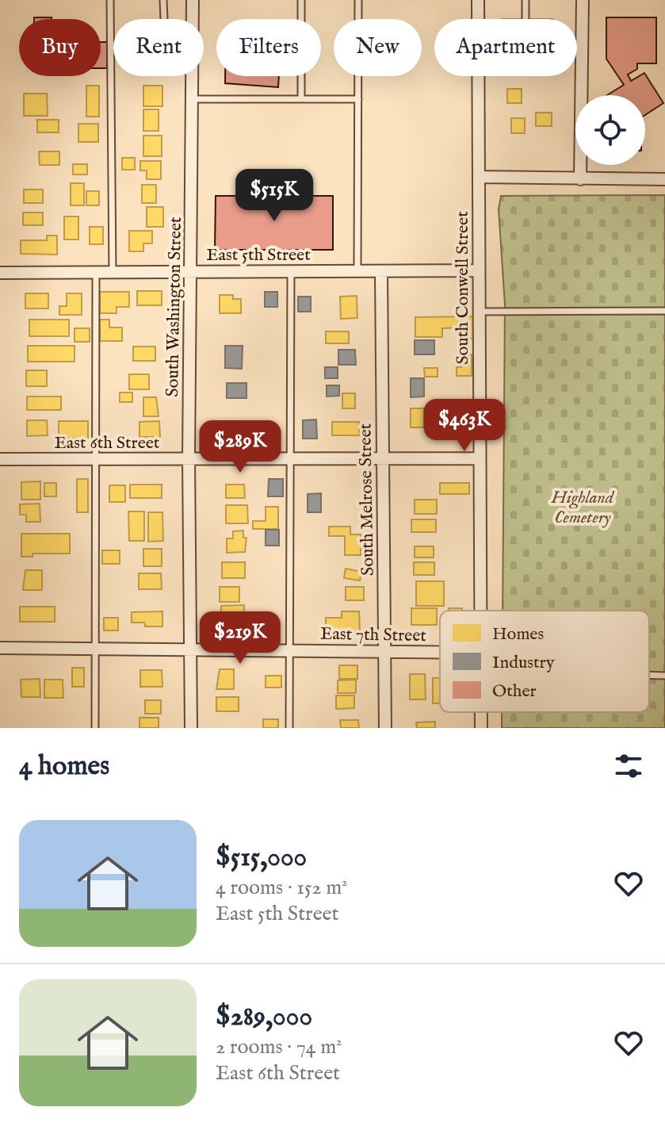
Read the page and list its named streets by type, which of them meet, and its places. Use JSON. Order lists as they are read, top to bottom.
{
  "streets": {
    "street": [
      "East 5th Street",
      "South Conwell Street",
      "South Washington Street",
      "East 6th Street",
      "South Melrose Street",
      "East 7th Street"
    ]
  },
  "crossings": [
    ["East 5th Street", "South Conwell Street"],
    ["East 5th Street", "South Washington Street"],
    ["East 5th Street", "South Melrose Street"],
    ["South Conwell Street", "East 6th Street"],
    ["South Washington Street", "East 6th Street"],
    ["South Washington Street", "East 7th Street"],
    ["East 6th Street", "South Melrose Street"],
    ["South Melrose Street", "East 7th Street"]
  ],
  "parks": ["Highland Cemetery"],
  "legend": ["Homes", "Industry", "Other"],
  "page": {
    "chip": [
      "Buy",
      "Rent",
      "Filters",
      "New",
      "Apartment"
    ],
    "price": [
      "$515K",
      "$463K",
      "$289K",
      "$219K"
    ],
    "heading": "4 homes",
    "list": [
      {
        "name": "$515,000",
        "note": "4 rooms · 152 m² · East 5th Street"
      },
      {
        "name": "$289,000",
        "note": "2 rooms · 74 m² · East 6th Street"
      }
    ]
  }
}
